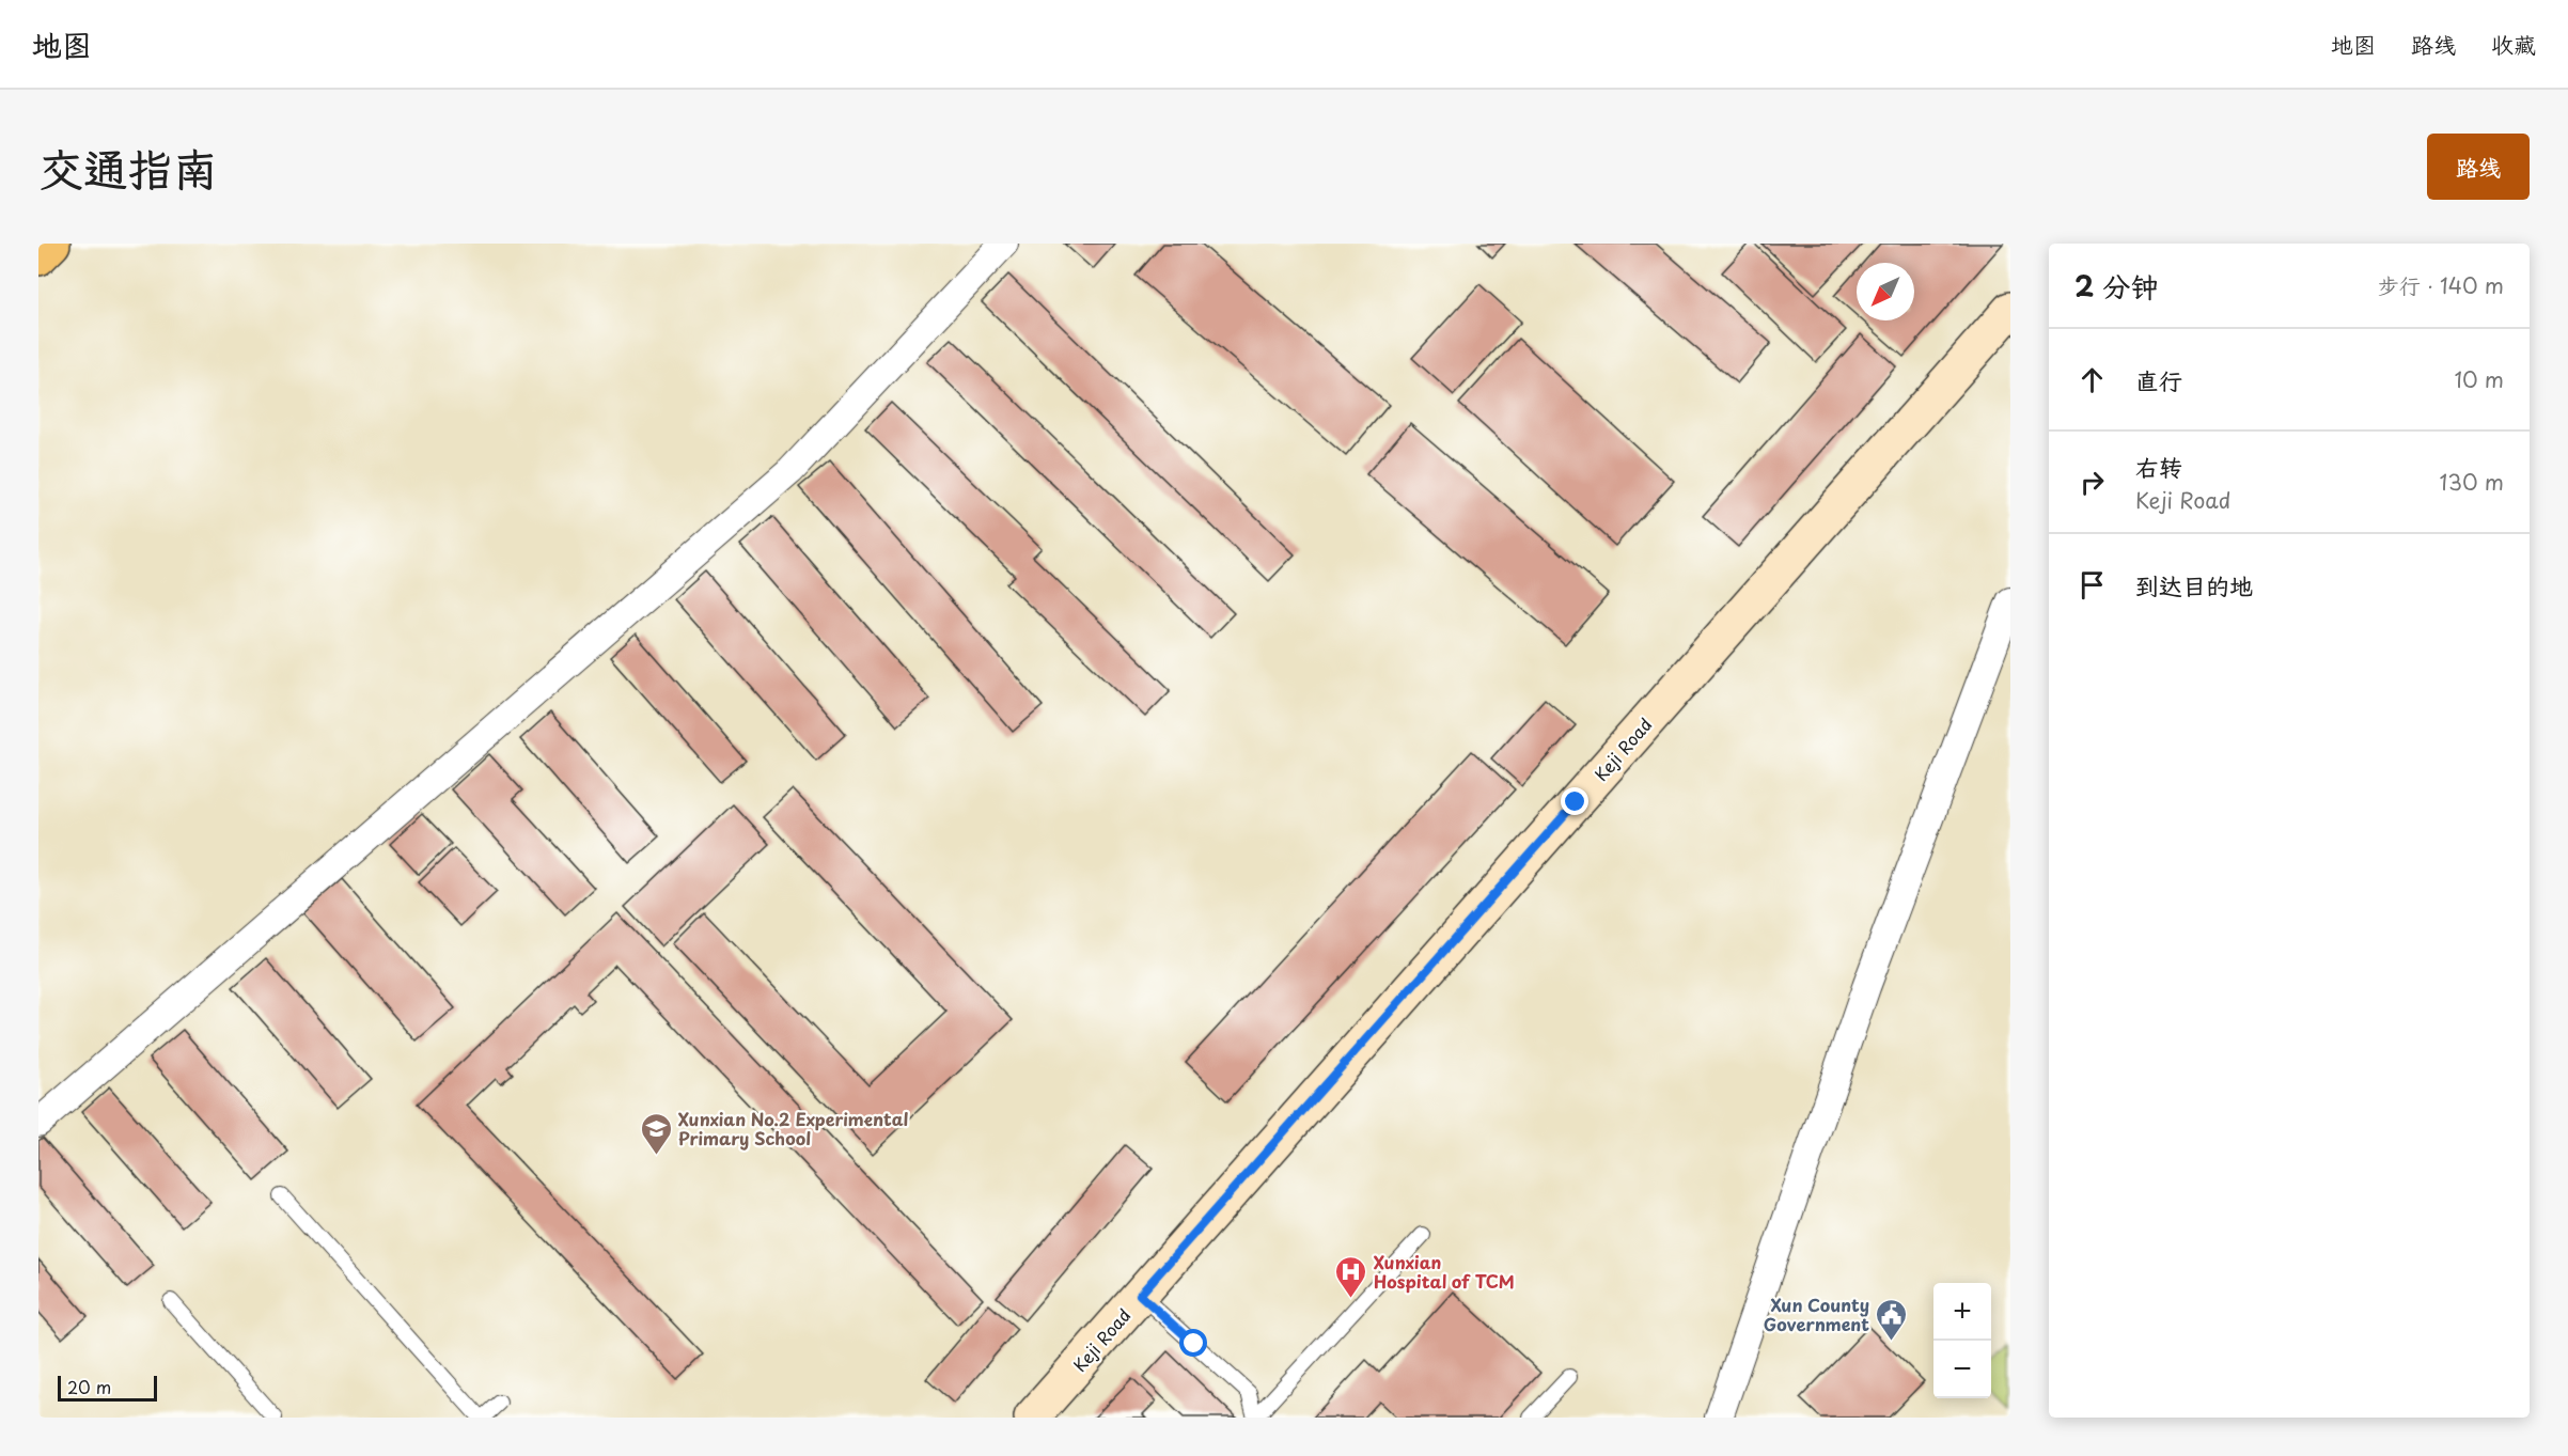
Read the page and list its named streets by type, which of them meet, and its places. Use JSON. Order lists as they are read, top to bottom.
{
  "streets": {
    "street": ["Keji Road"]
  },
  "places": {
    "school or university": ["Xunxian No.2 Experimental Primary School"],
    "hospital": ["Xunxian Hospital of TCM"],
    "public building": ["Xun County Government"]
  },
  "scale_bar": "20 m",
  "north": "bottom left",
  "page": {
    "header": "地图",
    "nav": ["地图", "路线", "收藏"],
    "title": "交通指南",
    "buttons": "路线",
    "heading": ["2 分钟", "步行 · 140 m"],
    "list": [
      ["直行", "10 m"],
      ["右转", "Keji Road", "130 m"],
      "到达目的地"
    ],
    "map_buttons": ["+", "−"],
    "scale": "20 m"
  }
}
